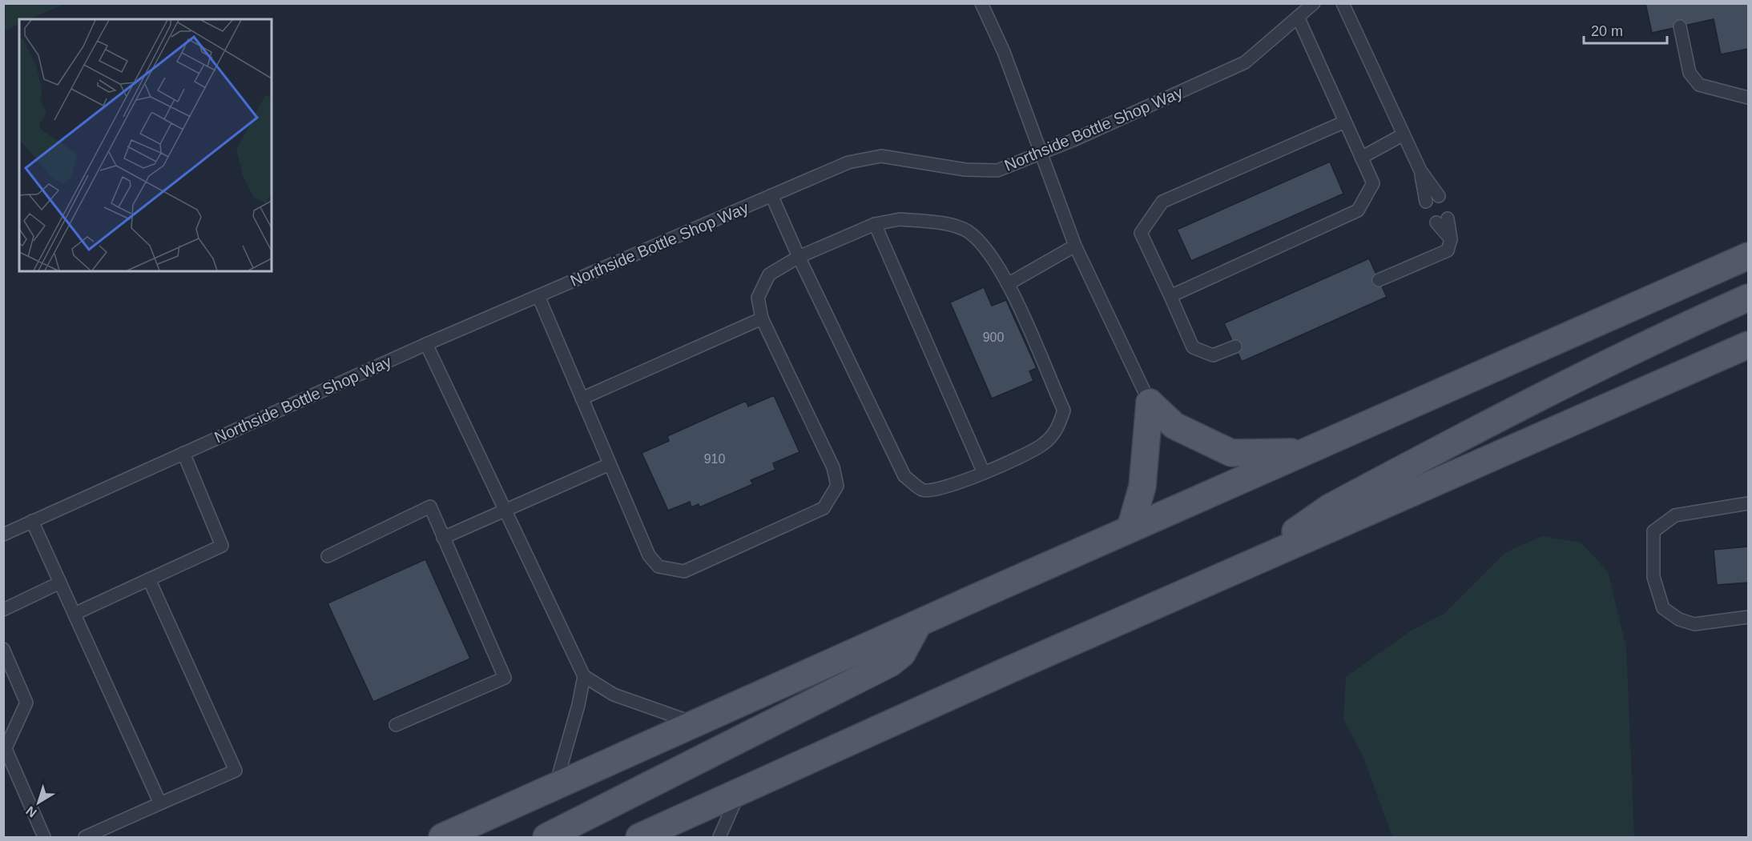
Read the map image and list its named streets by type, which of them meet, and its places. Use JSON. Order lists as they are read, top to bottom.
{
  "streets": {
    "lane": ["Northside Bottle Shop Way"]
  },
  "house_numbers": ["900", "910"],
  "scale_bar": "20 m",
  "north": "bottom left"
}
